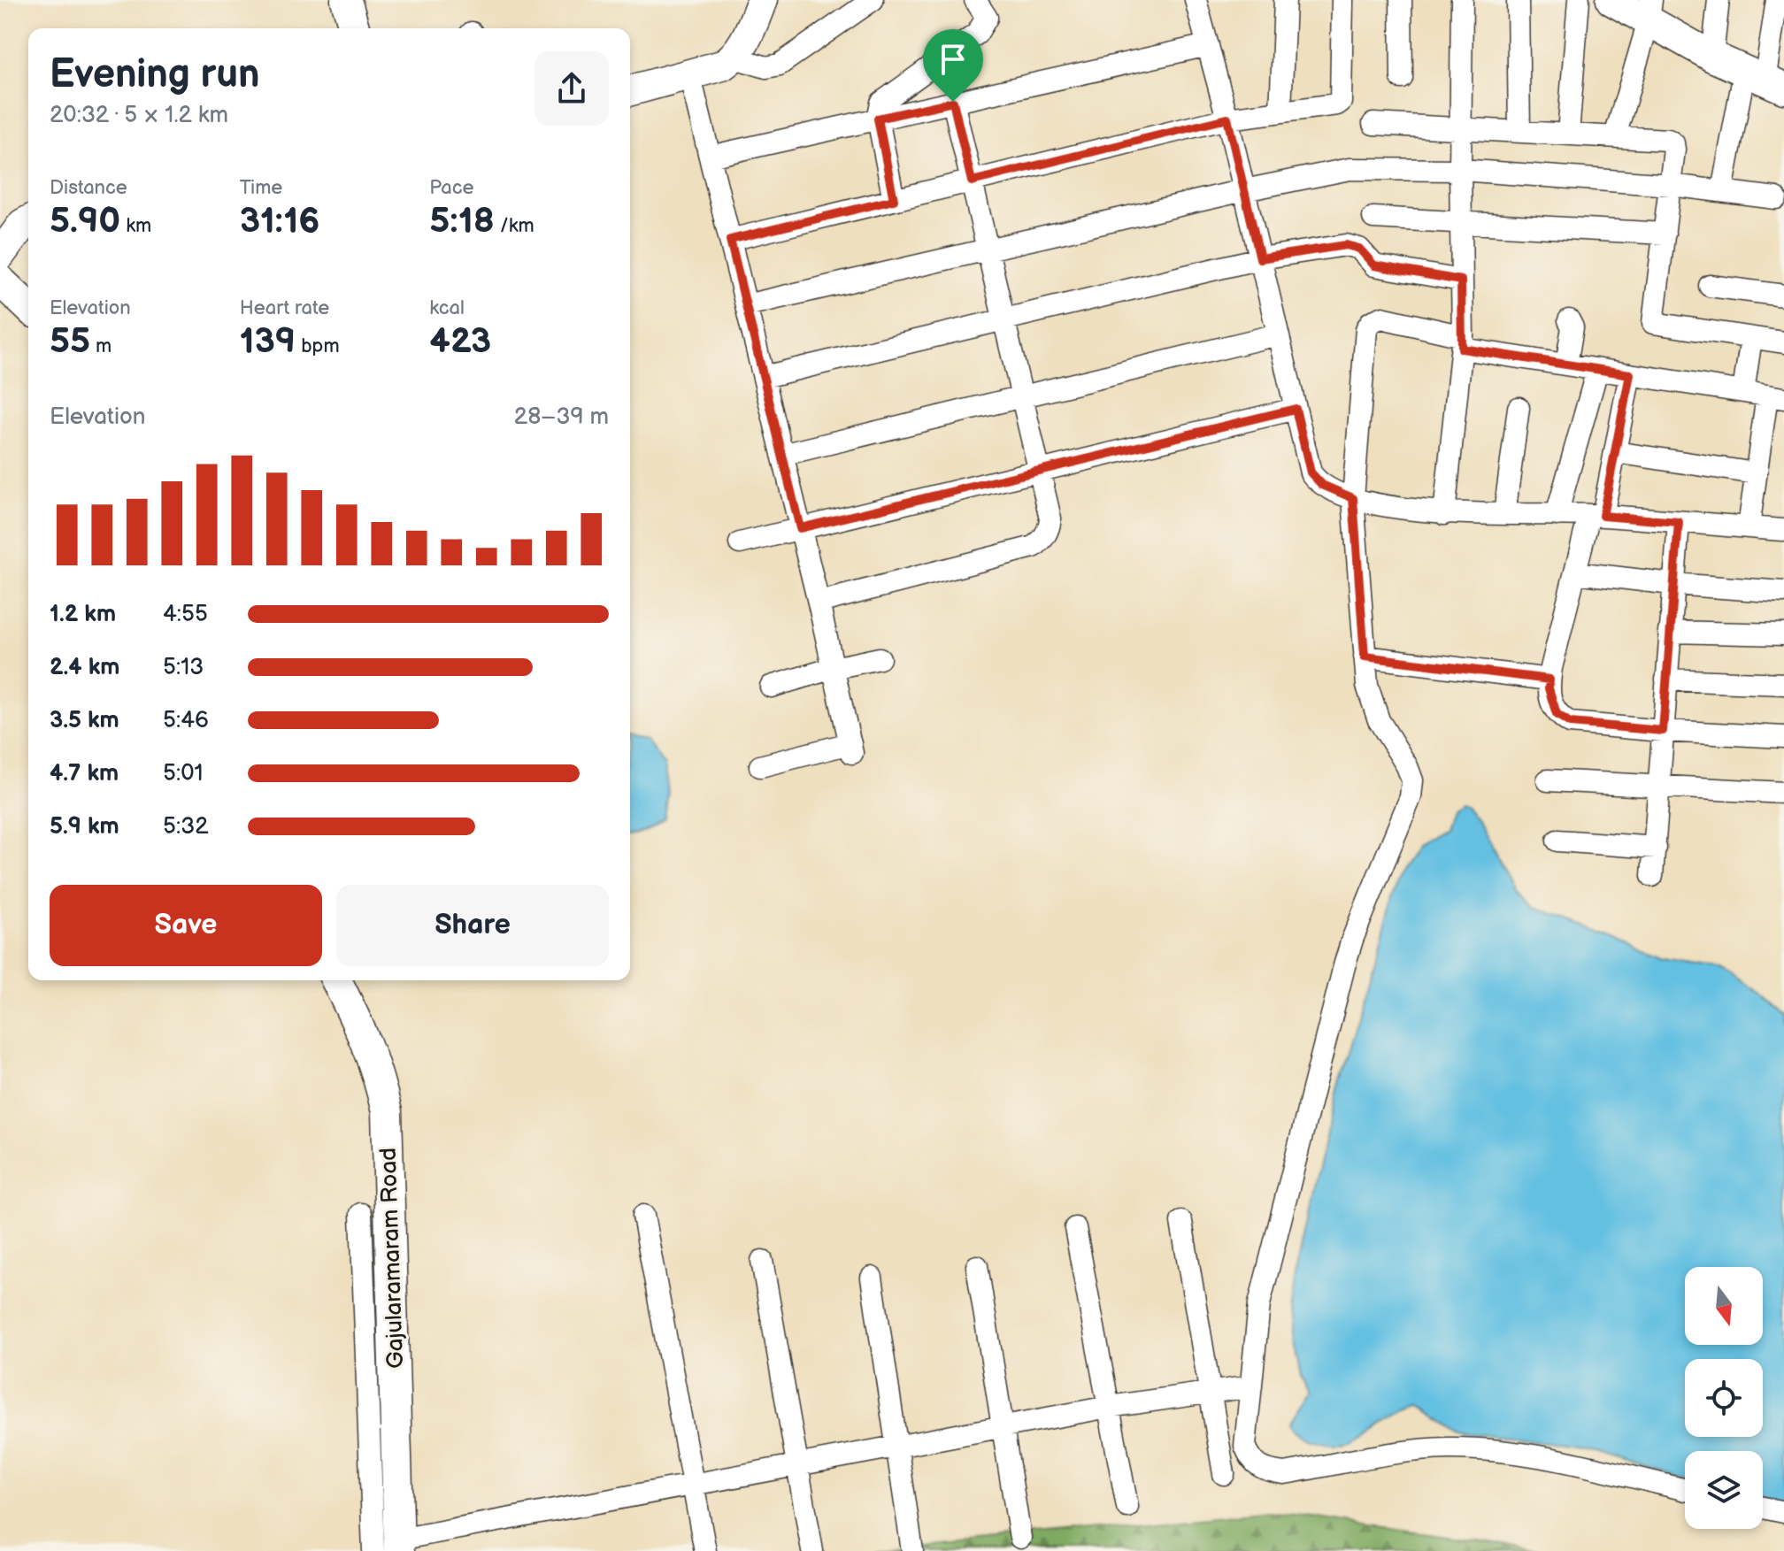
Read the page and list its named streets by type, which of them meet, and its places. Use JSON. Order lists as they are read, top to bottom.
{
  "streets": {
    "main road": ["Gajularamaram Road"]
  },
  "north": "bottom",
  "page": {
    "heading": ["Evening run", "20:32 · 5 × 1.2 km"],
    "stats": [
      ["Distance", "5.90 km"],
      ["Time", "31:16"],
      ["Pace", "5:18 /km"],
      ["Elevation", "55 m"],
      ["Heart rate", "139 bpm"],
      ["kcal", "423"]
    ],
    "chart": ["Elevation", "28–39 m"],
    "list": [
      {
        "name": "1.2 km",
        "note": "4:55"
      },
      {
        "name": "2.4 km",
        "note": "5:13"
      },
      {
        "name": "3.5 km",
        "note": "5:46"
      },
      {
        "name": "4.7 km",
        "note": "5:01"
      },
      {
        "name": "5.9 km",
        "note": "5:32"
      }
    ],
    "buttons": ["Save", "Share"]
  }
}
